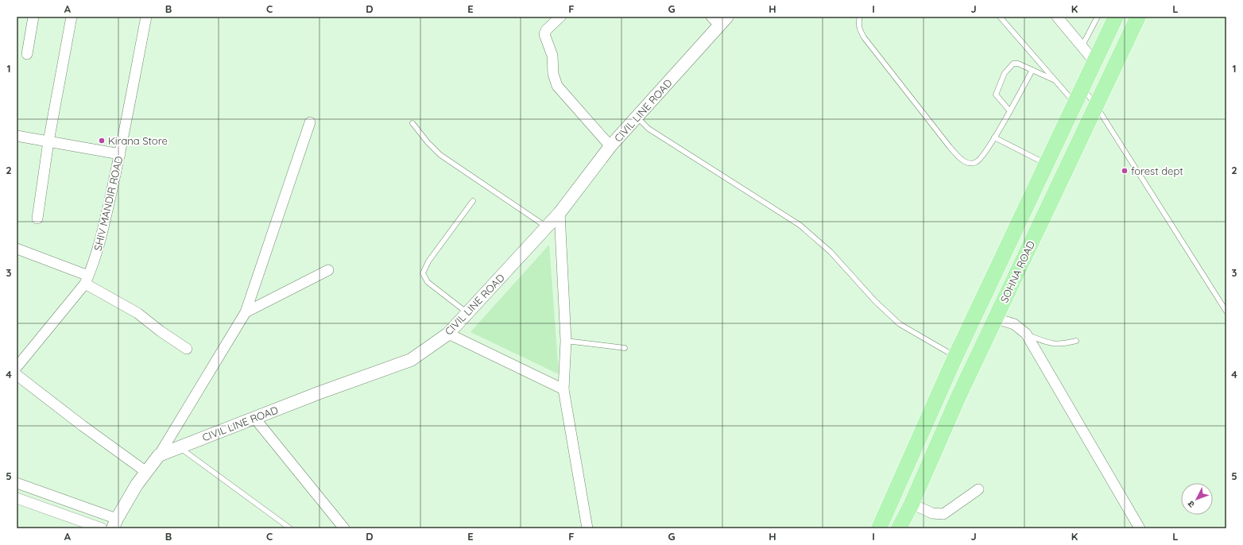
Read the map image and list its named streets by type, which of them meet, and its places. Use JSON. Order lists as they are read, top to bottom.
{
  "streets": {
    "main road": ["SOHNA ROAD"],
    "street": ["CIVIL LINE ROAD", "SHIV MANDIR ROAD"]
  },
  "places": ["Kirana Store", "forest dept"],
  "north": "bottom left",
  "grid": {
    "columns": [
      "A",
      "B",
      "C",
      "D",
      "E",
      "F",
      "G",
      "H",
      "I",
      "J",
      "K",
      "L"
    ],
    "rows": [
      "1",
      "2",
      "3",
      "4",
      "5"
    ]
  }
}
